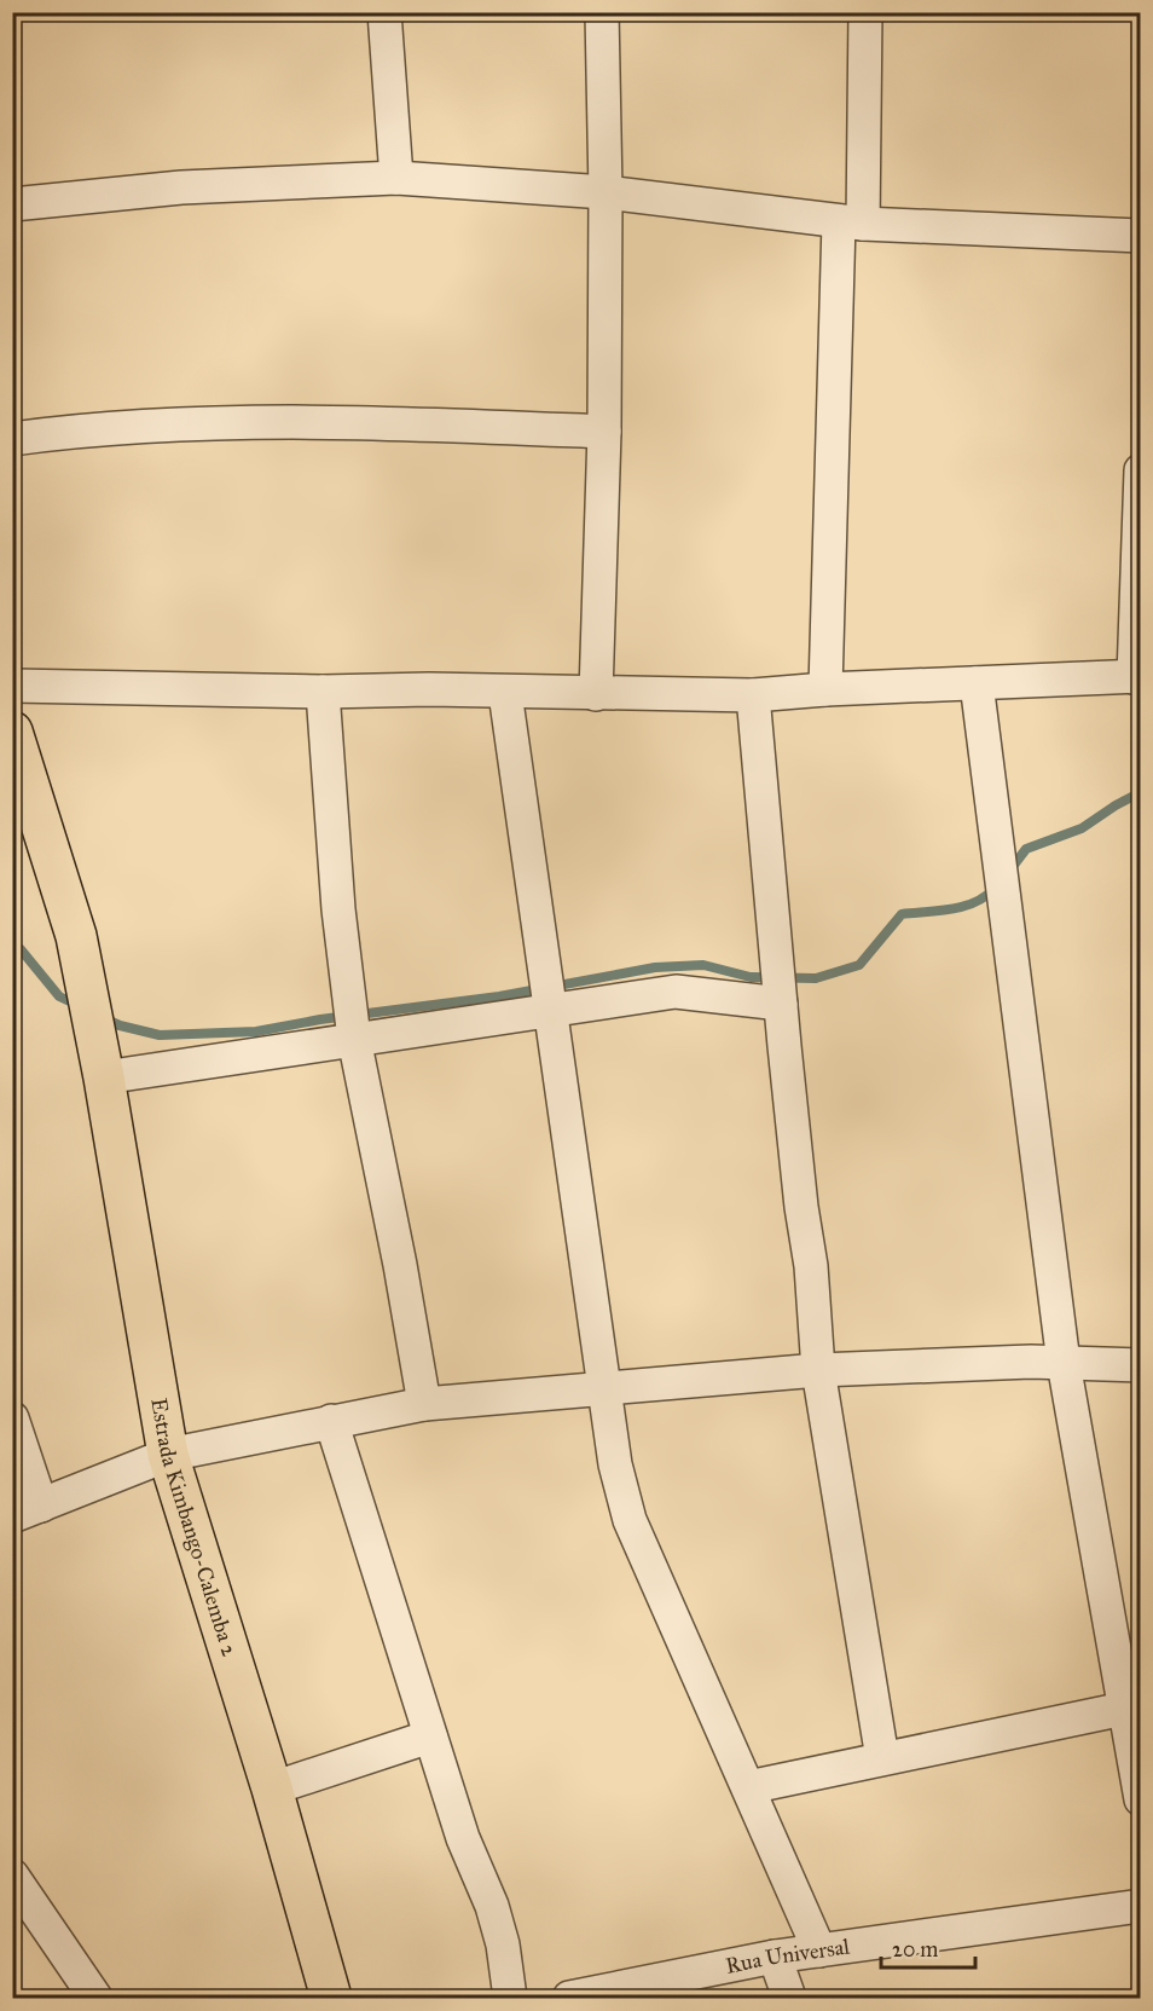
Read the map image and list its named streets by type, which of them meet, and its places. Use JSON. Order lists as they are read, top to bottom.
{
  "streets": {
    "main road": ["Estrada Kimbango-Calemba 2"],
    "street": ["Rua Universal"]
  },
  "scale_bar": "20 m"
}
